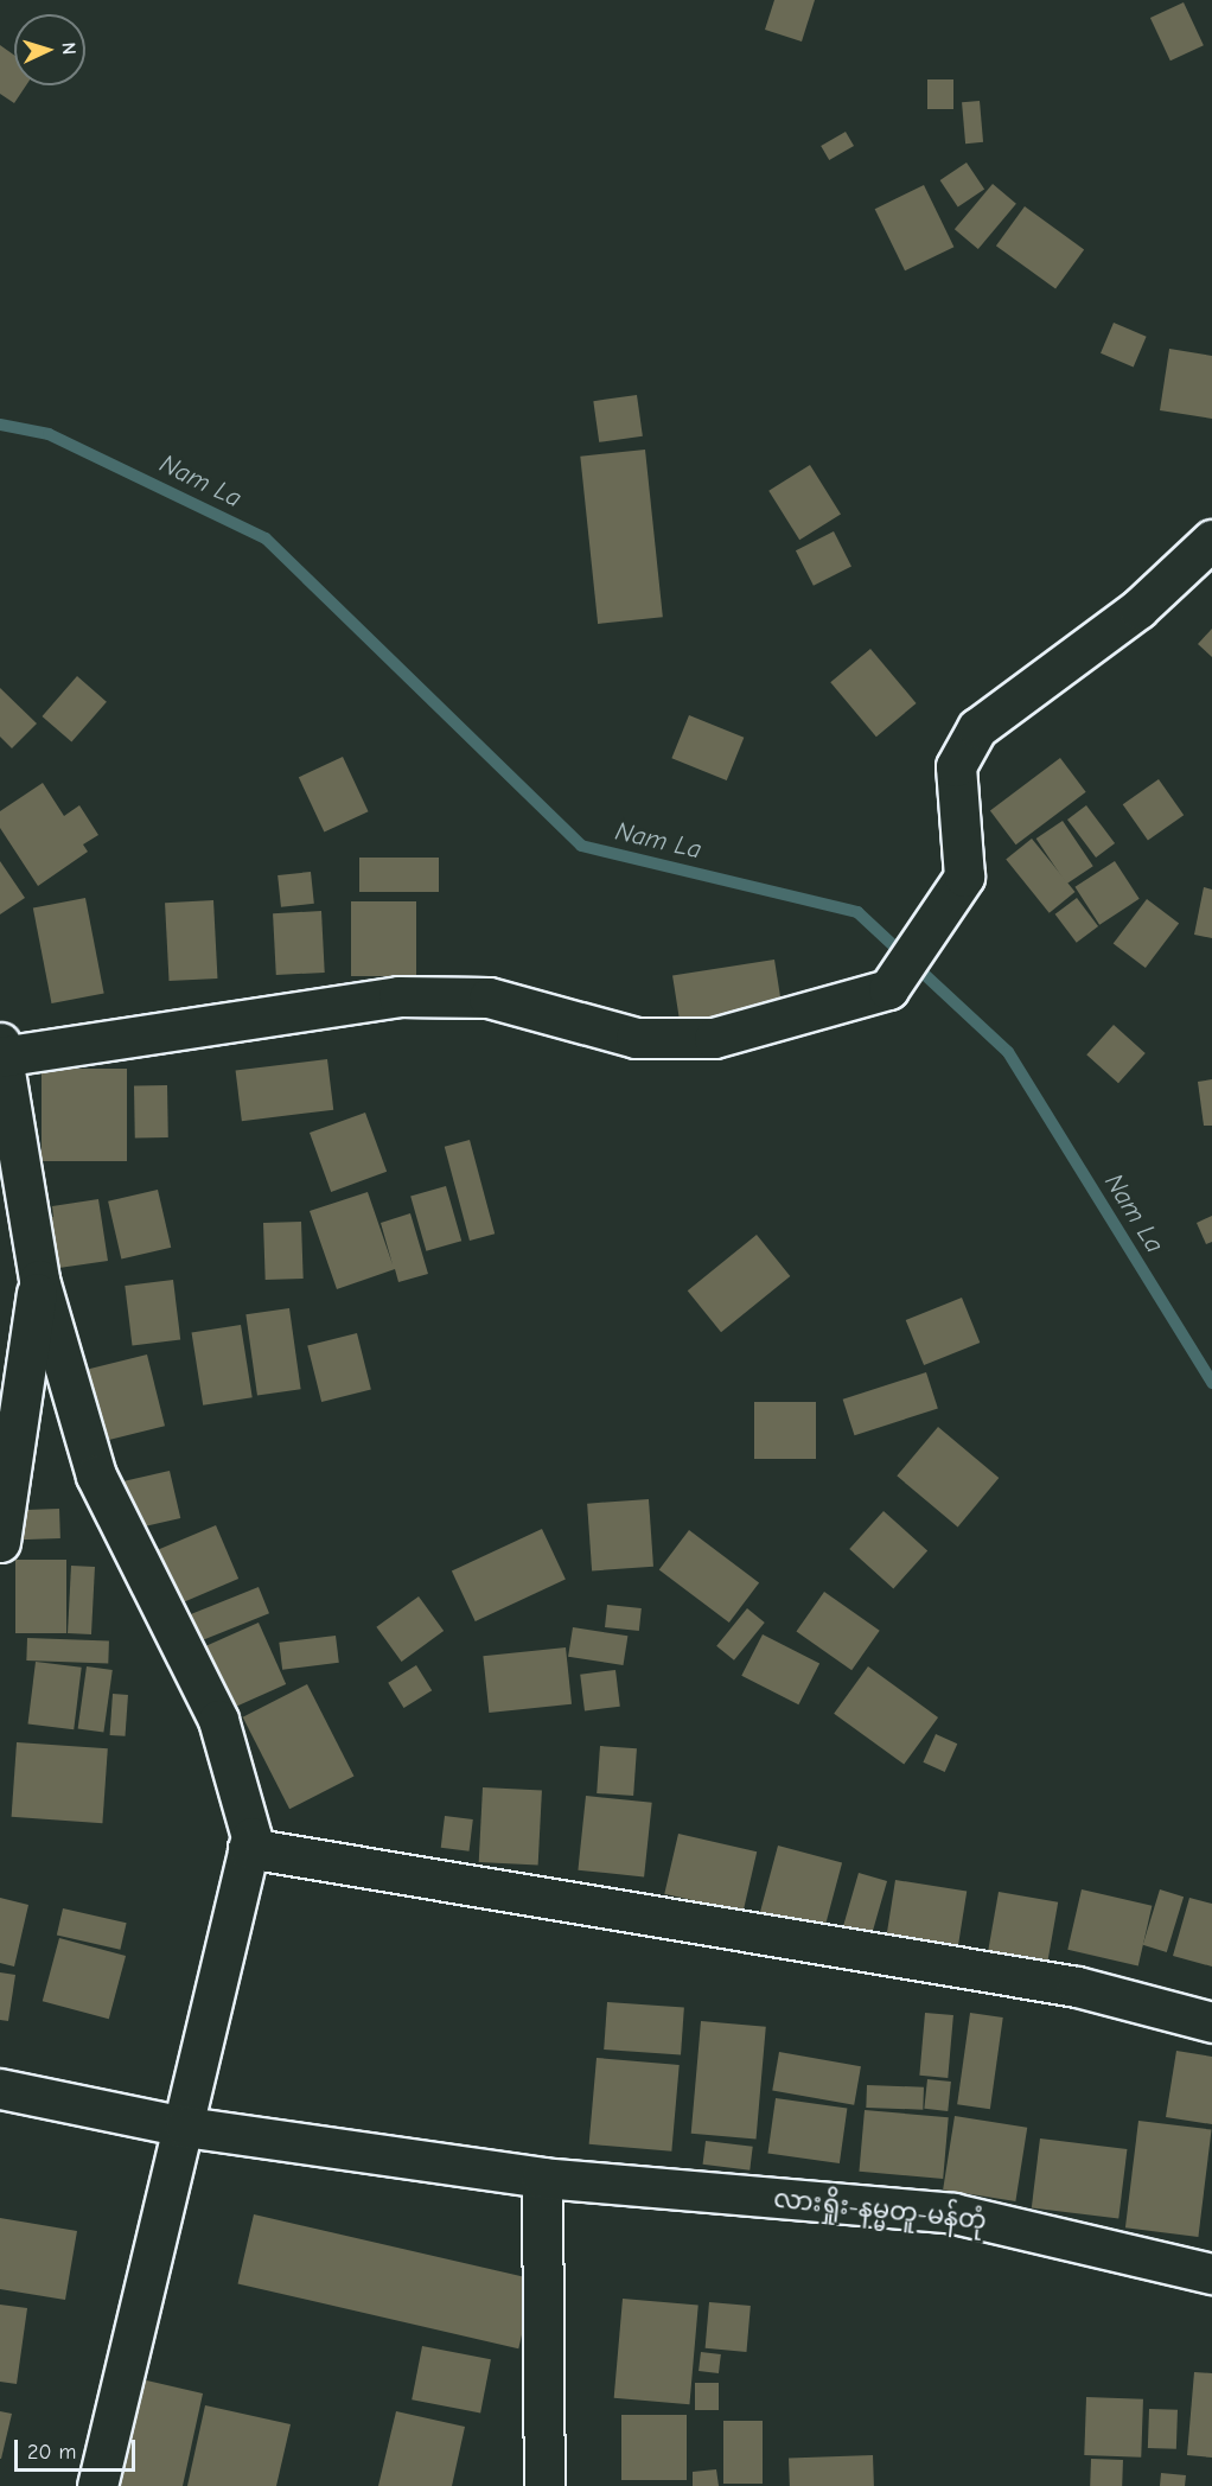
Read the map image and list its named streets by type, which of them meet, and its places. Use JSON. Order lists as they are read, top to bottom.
{
  "streets": {
    "street": ["လားရှိုး-နမ္မတူ-မန်တုံ"]
  },
  "water": ["Nam La"],
  "scale_bar": "20 m",
  "north": "right"
}
